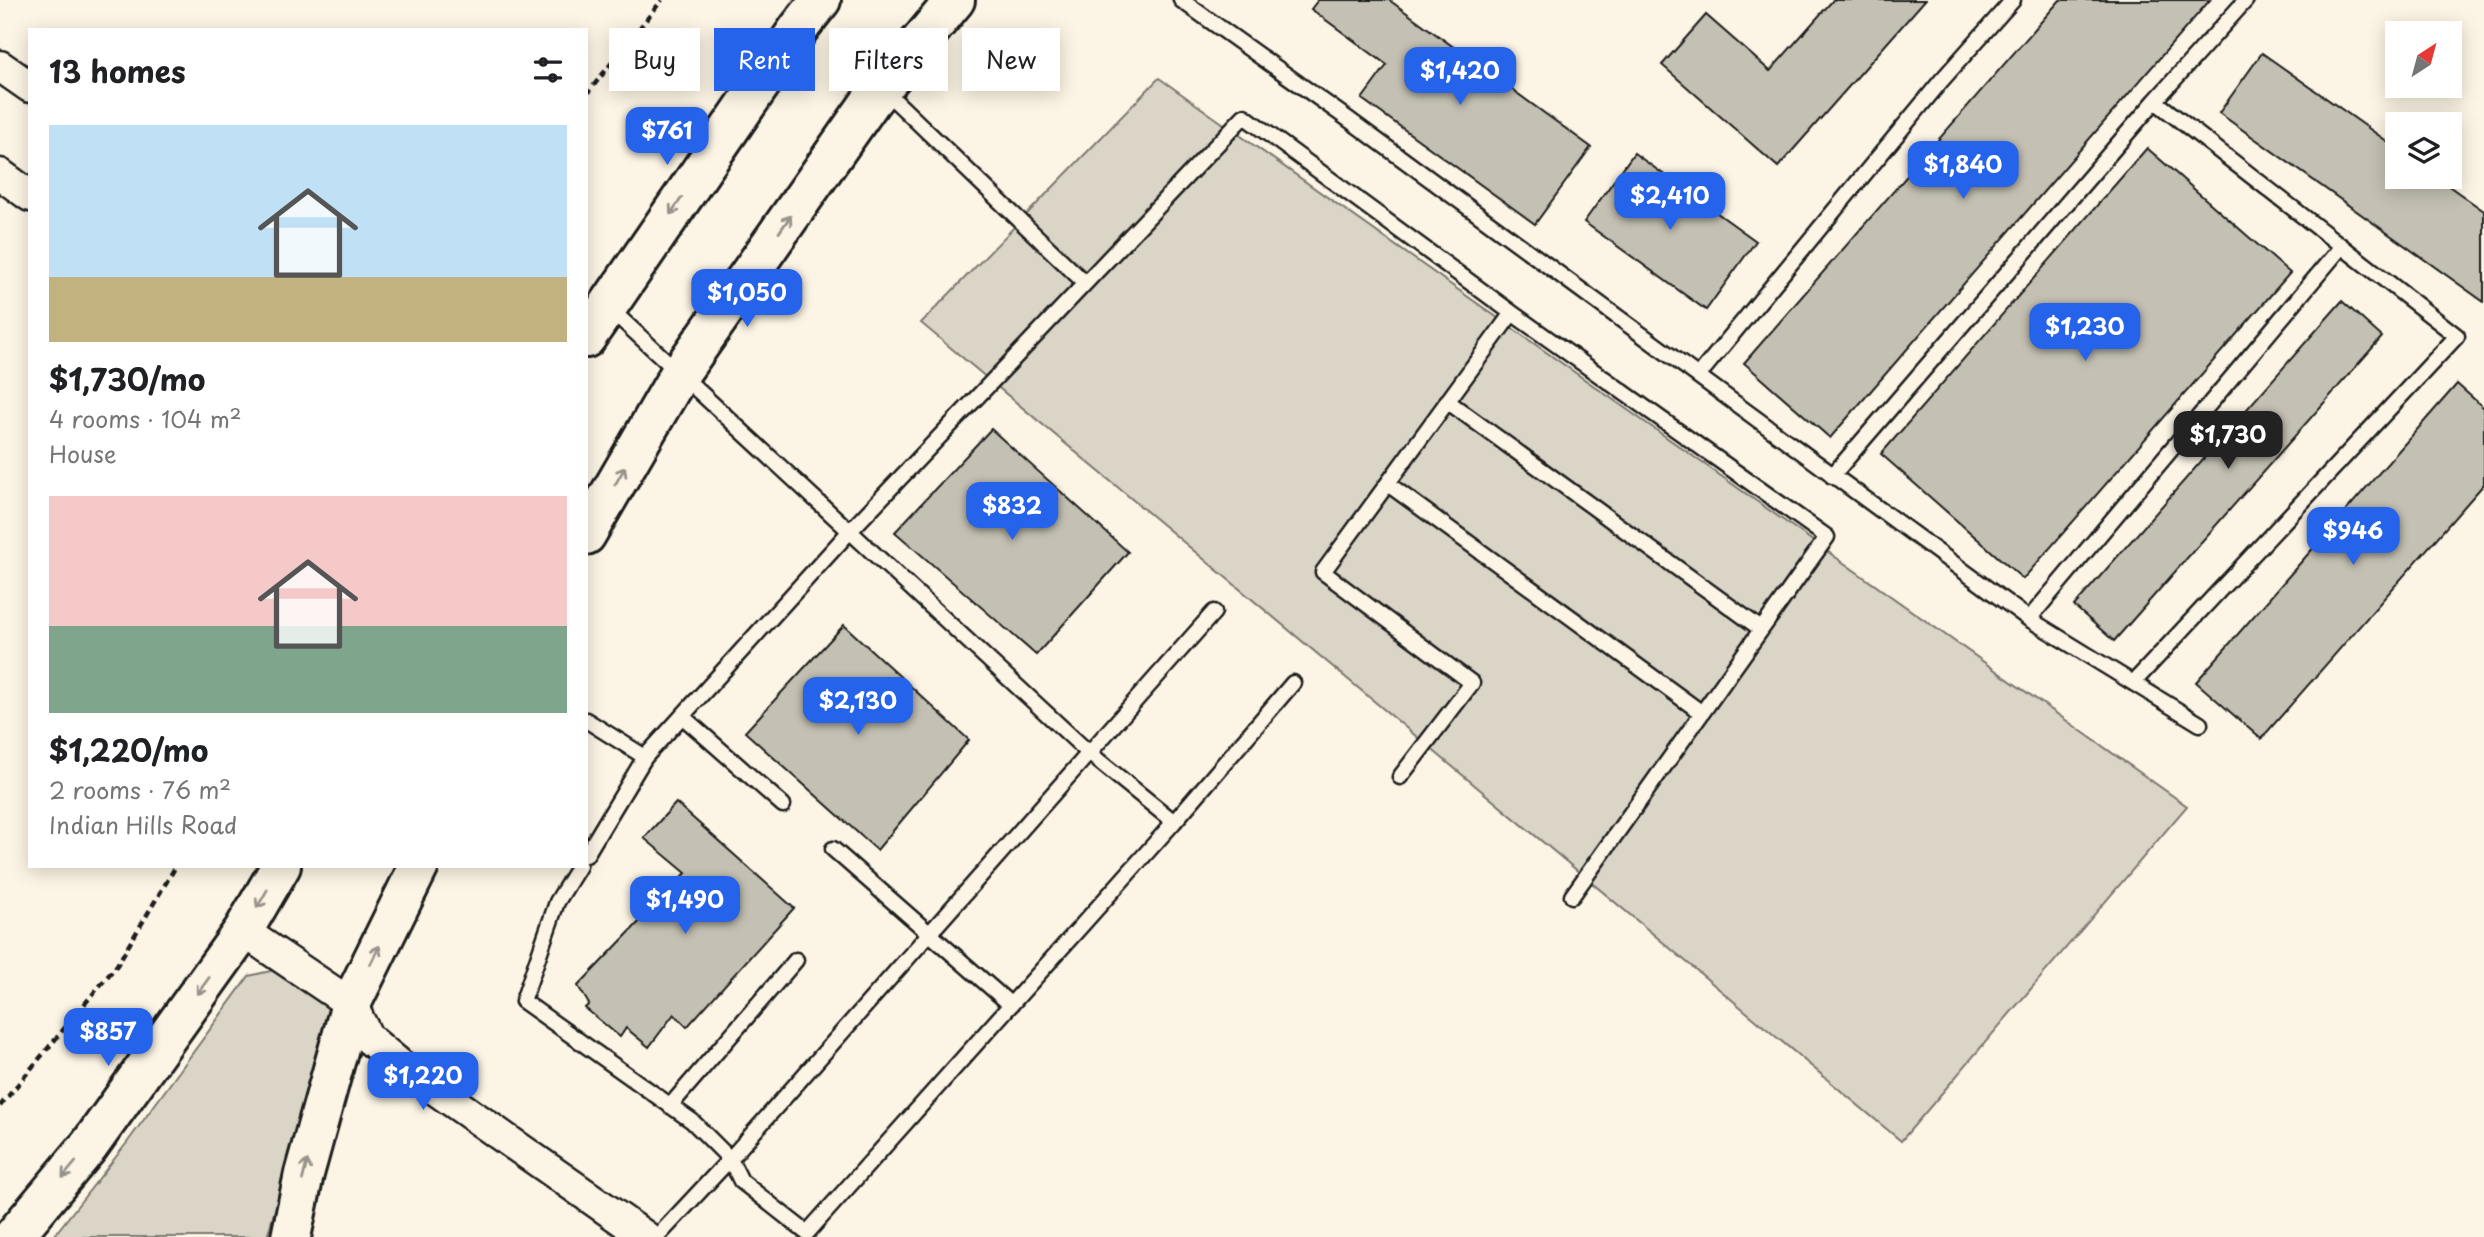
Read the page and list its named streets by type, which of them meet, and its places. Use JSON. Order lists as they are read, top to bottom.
{
  "north": "top right",
  "page": {
    "chip": [
      "Buy",
      "Rent",
      "Filters",
      "New"
    ],
    "heading": "13 homes",
    "price": [
      "$1,420",
      "$761",
      "$1,840",
      "$2,410",
      "$1,050",
      "$1,230",
      "$1,730",
      "$832",
      "$946",
      "$2,130",
      "$1,490",
      "$857",
      "$1,220"
    ],
    "list": [
      {
        "name": "$1,730/mo",
        "note": "4 rooms · 104 m² · House"
      },
      {
        "name": "$1,220/mo",
        "note": "2 rooms · 76 m² · Indian Hills Road"
      }
    ]
  }
}
